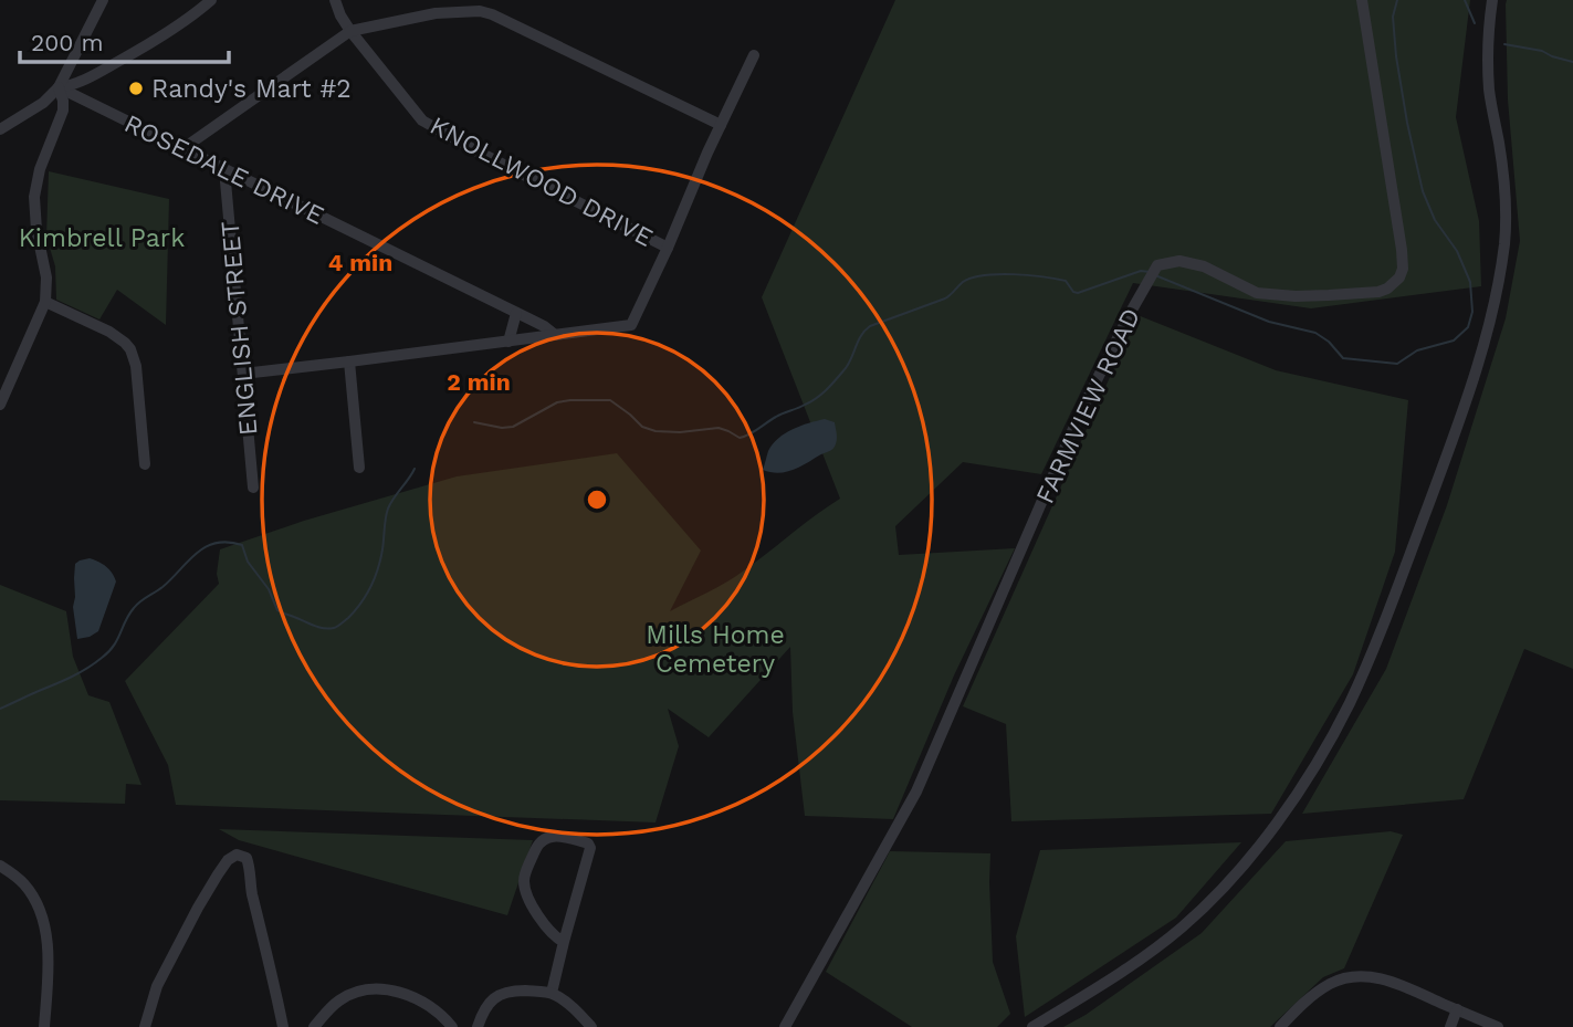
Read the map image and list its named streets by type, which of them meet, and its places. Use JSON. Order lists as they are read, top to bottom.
{
  "streets": {
    "street": [
      "ROSEDALE DRIVE",
      "KNOLLWOOD DRIVE",
      "ENGLISH STREET",
      "FARMVIEW ROAD"
    ]
  },
  "crossings": [
    ["ROSEDALE DRIVE", "ENGLISH STREET"]
  ],
  "parks": ["Kimbrell Park", "Mills Home Cemetery"],
  "places": ["Randy's Mart #2"],
  "scale_bar": "200 m",
  "rings": ["4 min", "2 min"]
}
